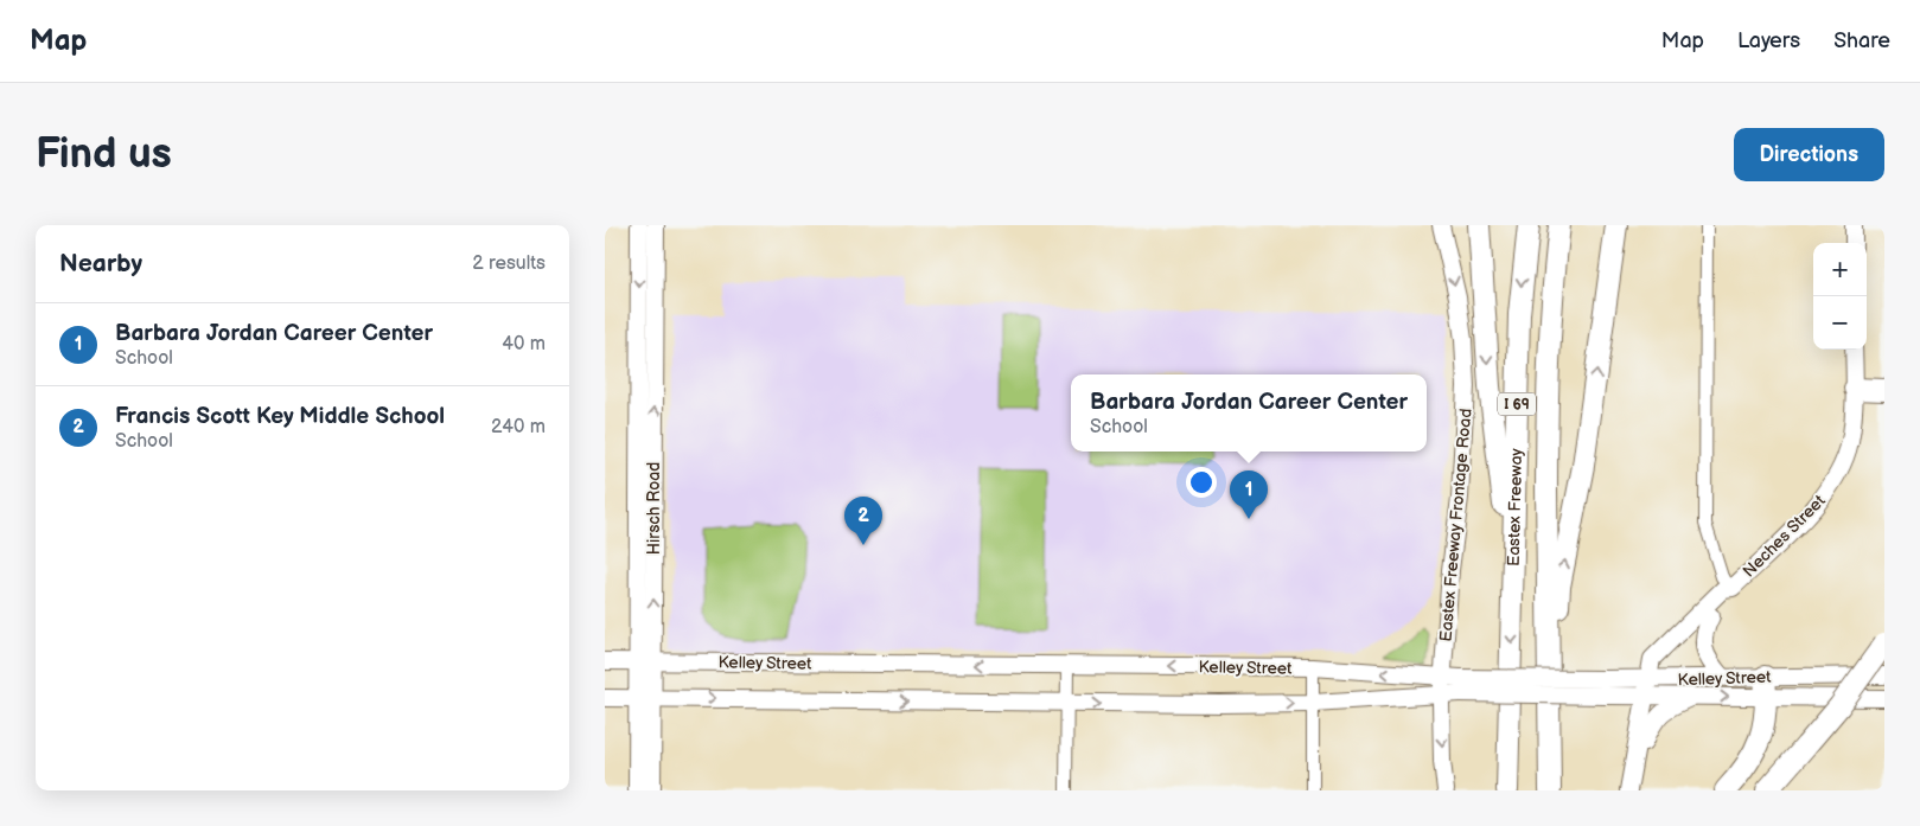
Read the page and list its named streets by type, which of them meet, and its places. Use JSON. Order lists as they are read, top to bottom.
{
  "streets": {
    "highway": ["I 69", "Eastex Freeway"],
    "main road": [
      "Hirsch Road",
      "Eastex Freeway Frontage Road",
      "Neches Street",
      "Kelley Street"
    ]
  },
  "crossings": [
    ["Hirsch Road", "Kelley Street"],
    ["Eastex Freeway Frontage Road", "Kelley Street"],
    ["Neches Street", "Kelley Street"]
  ],
  "one_way": ["Eastex Freeway Frontage Road"],
  "page": {
    "header": "Map",
    "nav": ["Map", "Layers", "Share"],
    "buttons": "Directions",
    "title": "Find us",
    "heading": ["Nearby", "2 results"],
    "map_buttons": ["+", "−"],
    "list": [
      {
        "mark": "1",
        "name": "Barbara Jordan Career Center",
        "note": "School",
        "value": "40 m"
      },
      {
        "mark": "2",
        "name": "Francis Scott Key Middle School",
        "note": "School",
        "value": "240 m"
      }
    ],
    "popup": ["Barbara Jordan Career Center", "School"],
    "pins": ["1", "2"]
  }
}
